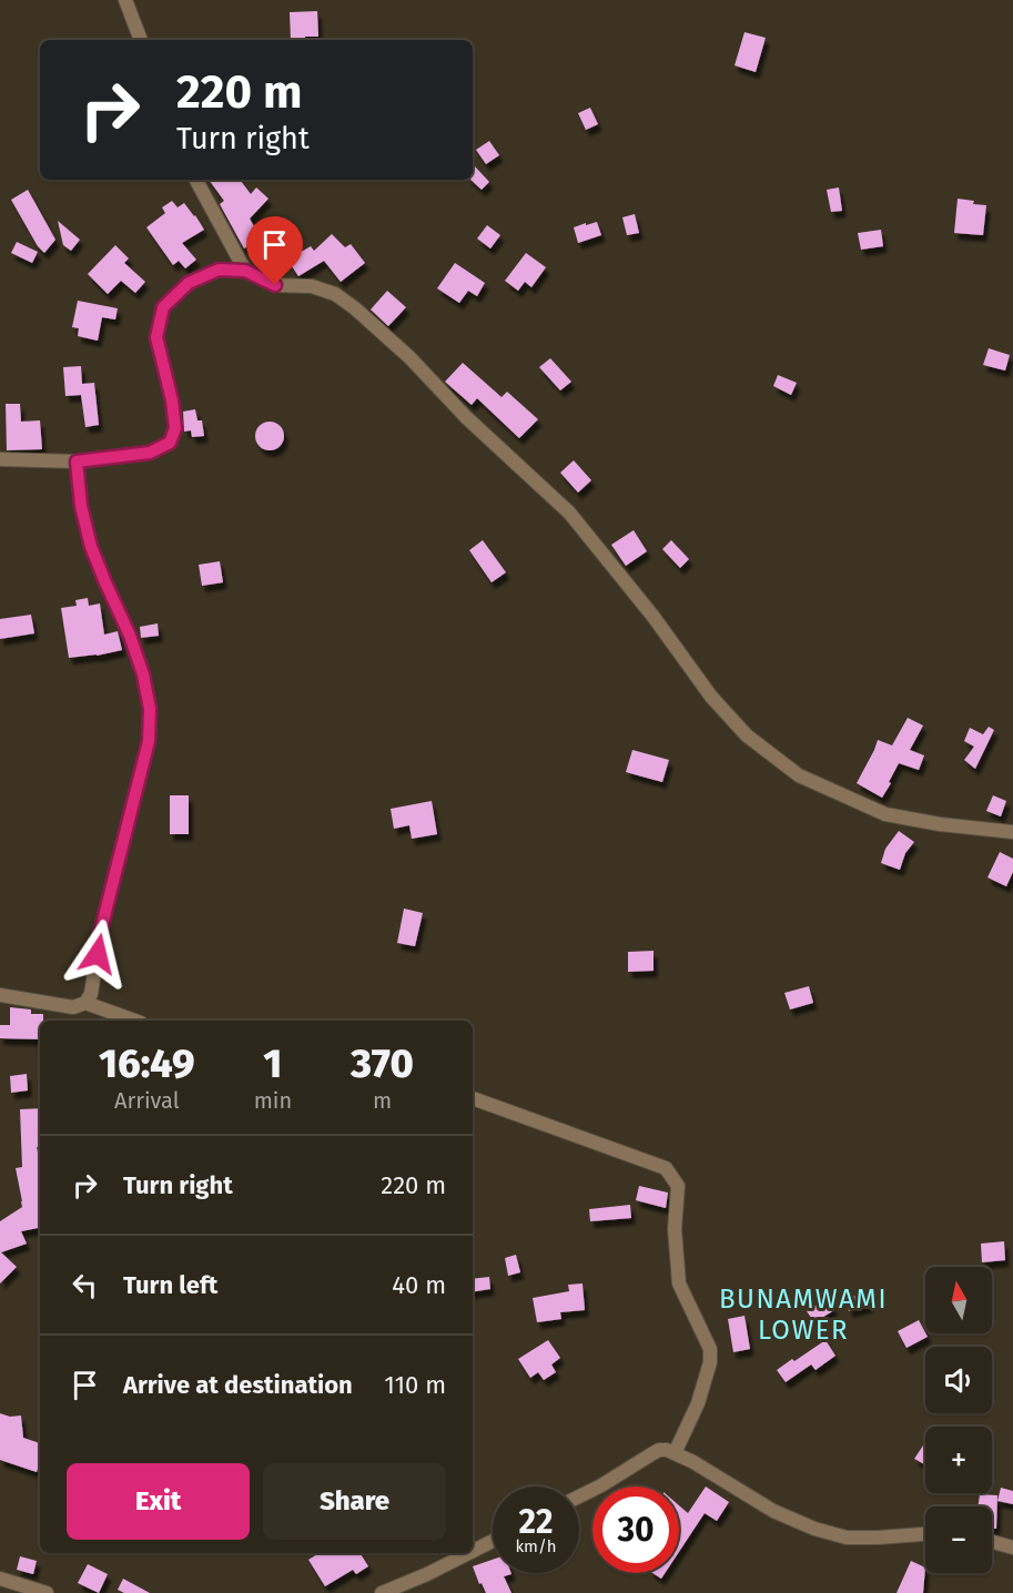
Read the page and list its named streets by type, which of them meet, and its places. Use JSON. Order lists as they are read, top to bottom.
{
  "districts": ["BUNAMWAMI LOWER"],
  "north": "top",
  "page": {
    "turn": ["220 m", "Turn right"],
    "eta": [
      "16:49",
      "Arrival",
      "1",
      "min",
      "370",
      "m"
    ],
    "list": [
      {
        "name": "Turn right",
        "value": "220 m"
      },
      {
        "name": "Turn left",
        "value": "40 m"
      },
      {
        "name": "Arrive at destination",
        "value": "110 m"
      }
    ],
    "map_buttons": ["+", "−"],
    "buttons": ["Exit", "Share"],
    "speed": "22 km/h",
    "limit": "30"
  }
}
